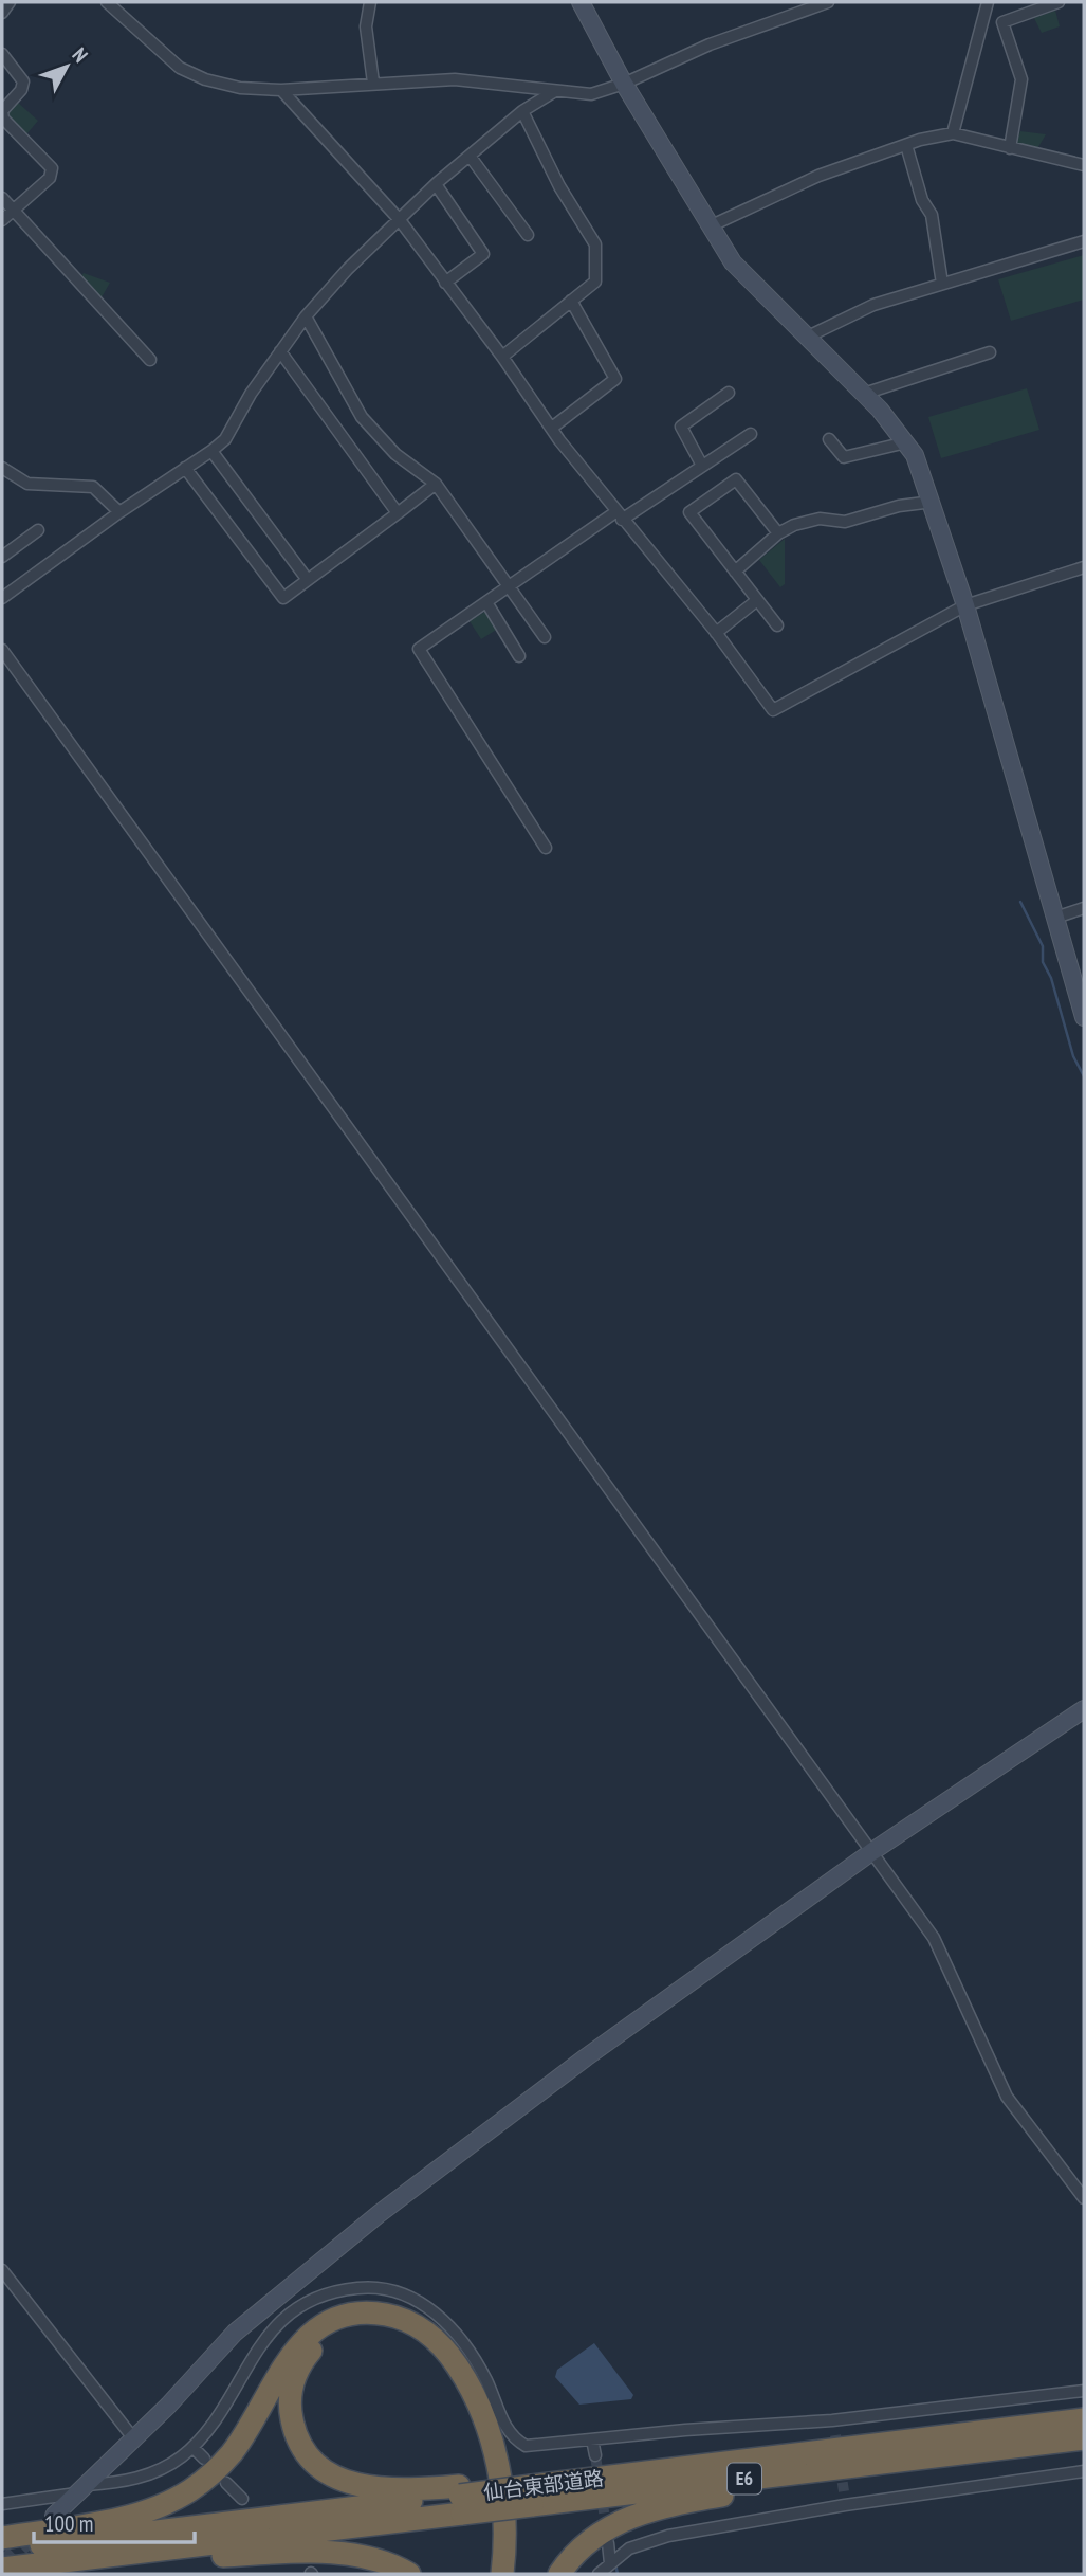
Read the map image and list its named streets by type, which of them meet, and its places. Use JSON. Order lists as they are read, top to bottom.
{
  "streets": {
    "highway": ["E6", "仙台東部道路"]
  },
  "scale_bar": "100 m",
  "north": "top right"
}
